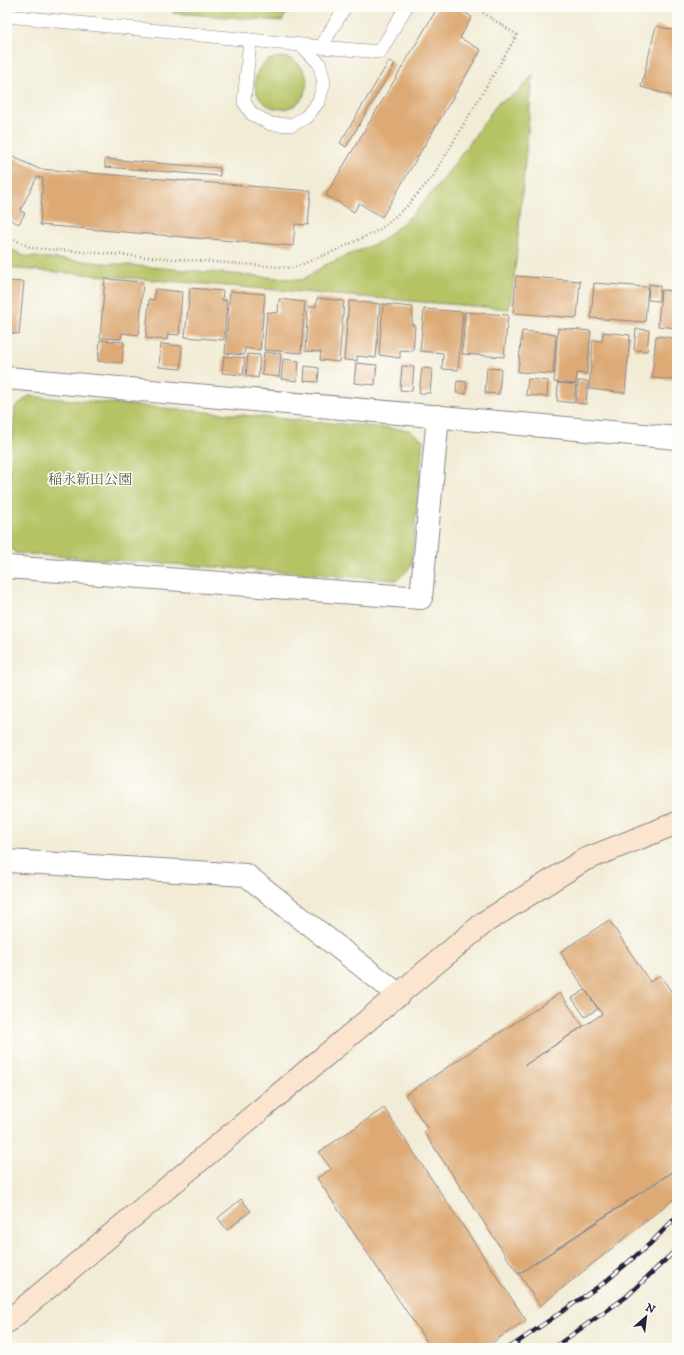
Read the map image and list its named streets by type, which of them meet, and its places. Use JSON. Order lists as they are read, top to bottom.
{
  "parks": ["稲永新田公園"],
  "north": "top right"
}
